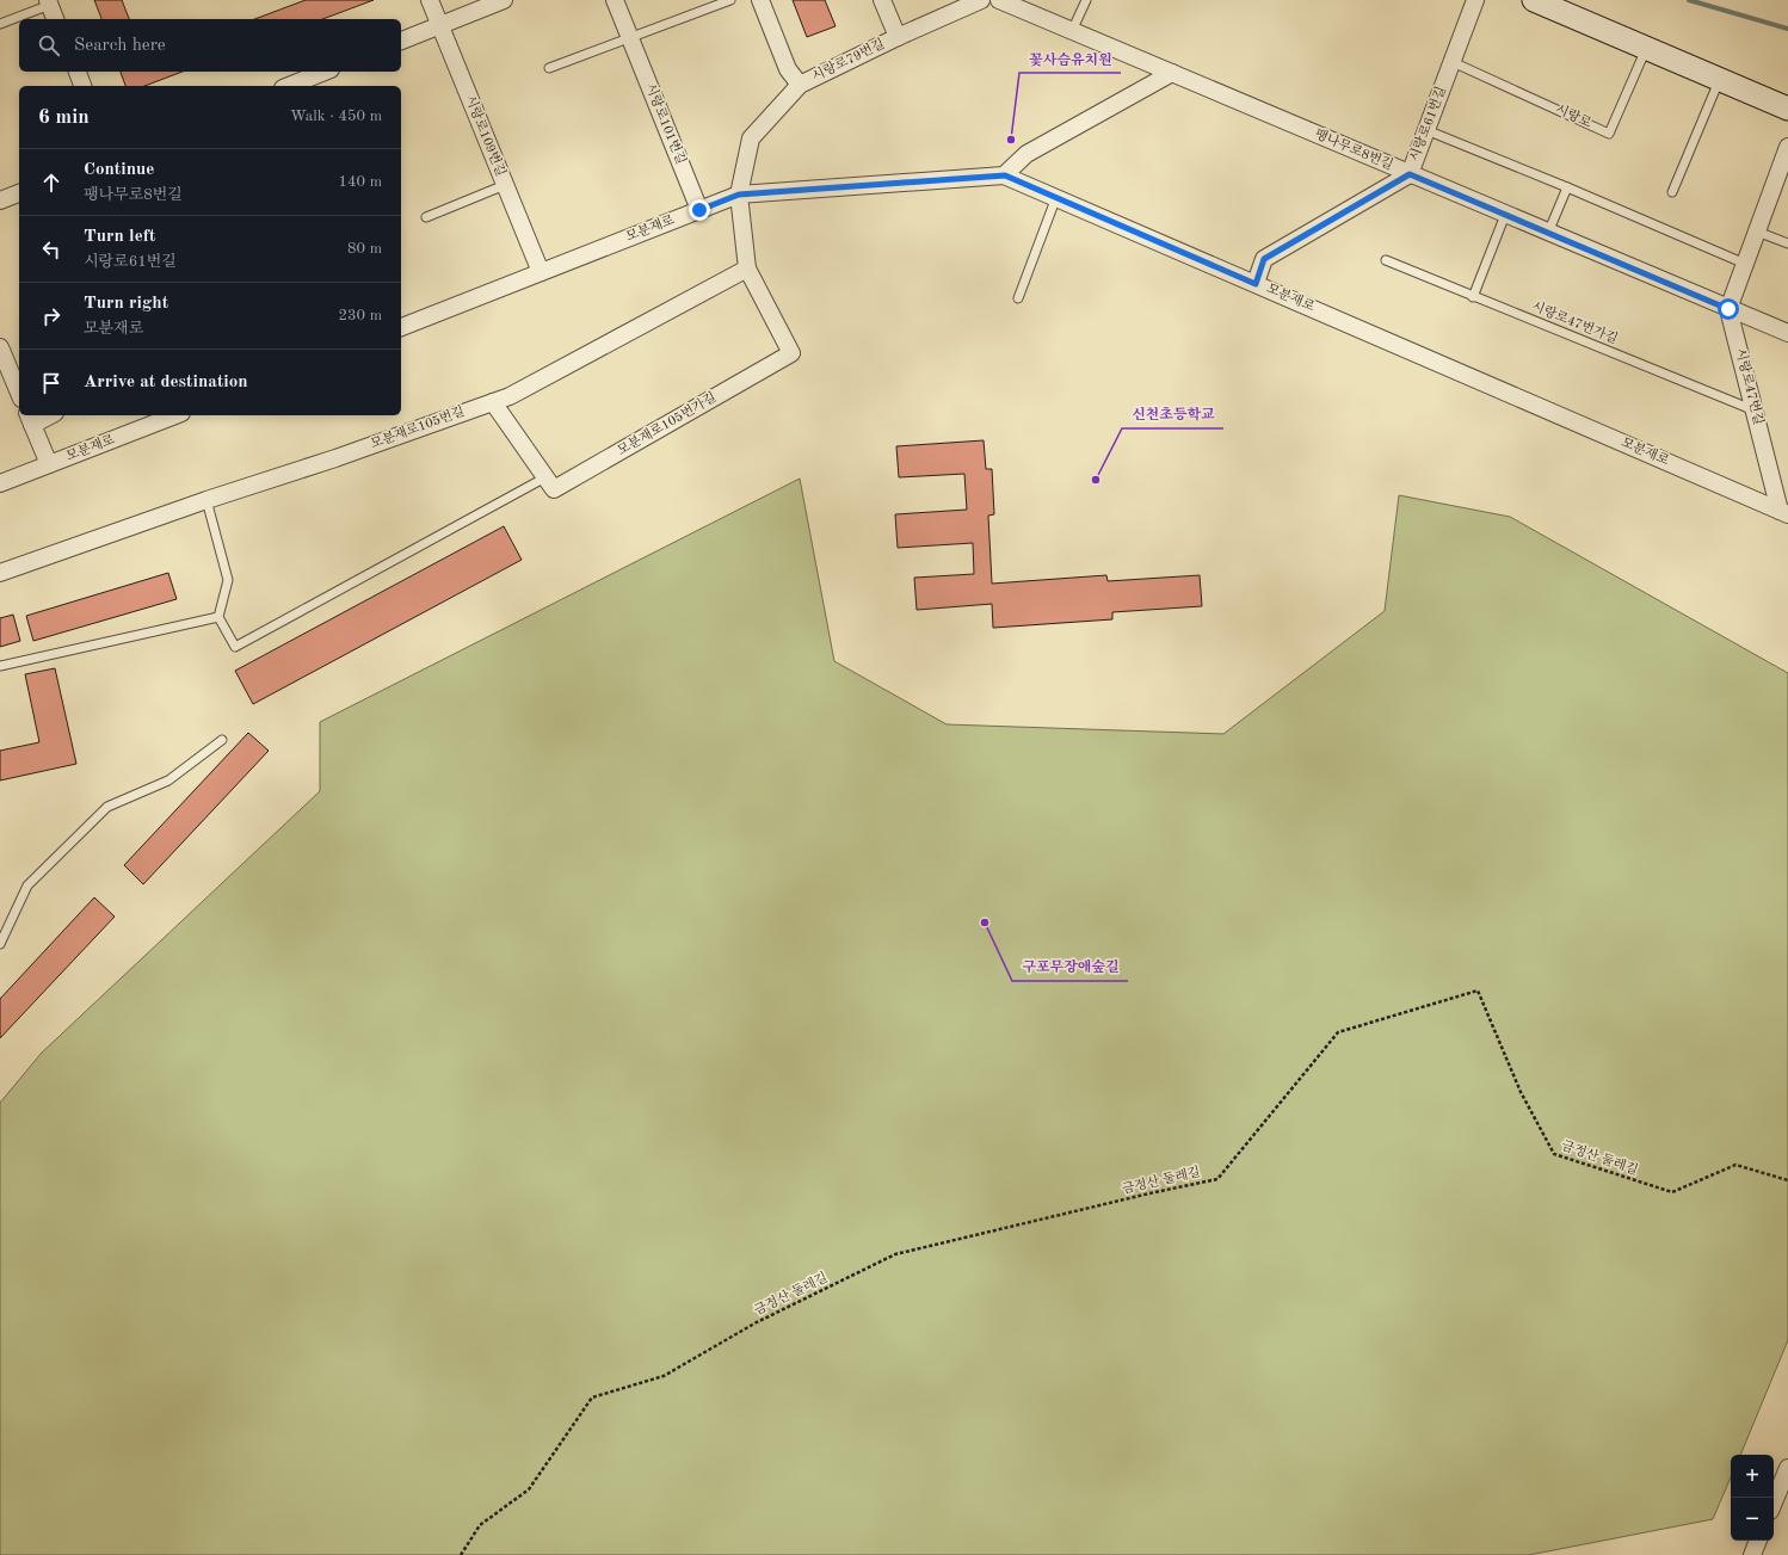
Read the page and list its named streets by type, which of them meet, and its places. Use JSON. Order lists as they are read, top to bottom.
{
  "streets": {
    "street": [
      "시랑로79번길",
      "시랑로101번길",
      "시랑로61번길",
      "시랑로109번길",
      "팽나무로8번길",
      "모분재로",
      "시랑로47번길",
      "모분재로105번가길",
      "모분재로105번길"
    ],
    "lane": ["시랑로", "시랑로47번가길"],
    "path": ["금정산 둘레길"]
  },
  "crossings": [
    ["시랑로79번길", "모분재로"],
    ["시랑로", "시랑로61번길"],
    ["시랑로101번길", "모분재로"],
    ["시랑로61번길", "팽나무로8번길"],
    ["시랑로61번길", "모분재로"],
    ["시랑로109번길", "모분재로"],
    ["팽나무로8번길", "시랑로47번길"],
    ["모분재로", "시랑로47번길"],
    ["시랑로47번가길", "시랑로47번길"],
    ["모분재로105번가길", "모분재로105번길"]
  ],
  "places": ["꽃사슴유치원", "신천초등학교", "구포무장애숲길"],
  "page": {
    "search": "Search here",
    "heading": ["6 min", "Walk · 450 m"],
    "list": [
      ["Continue", "팽나무로8번길", "140 m"],
      ["Turn left", "시랑로61번길", "80 m"],
      ["Turn right", "모분재로", "230 m"],
      "Arrive at destination"
    ],
    "map_buttons": ["+", "−"]
  }
}
